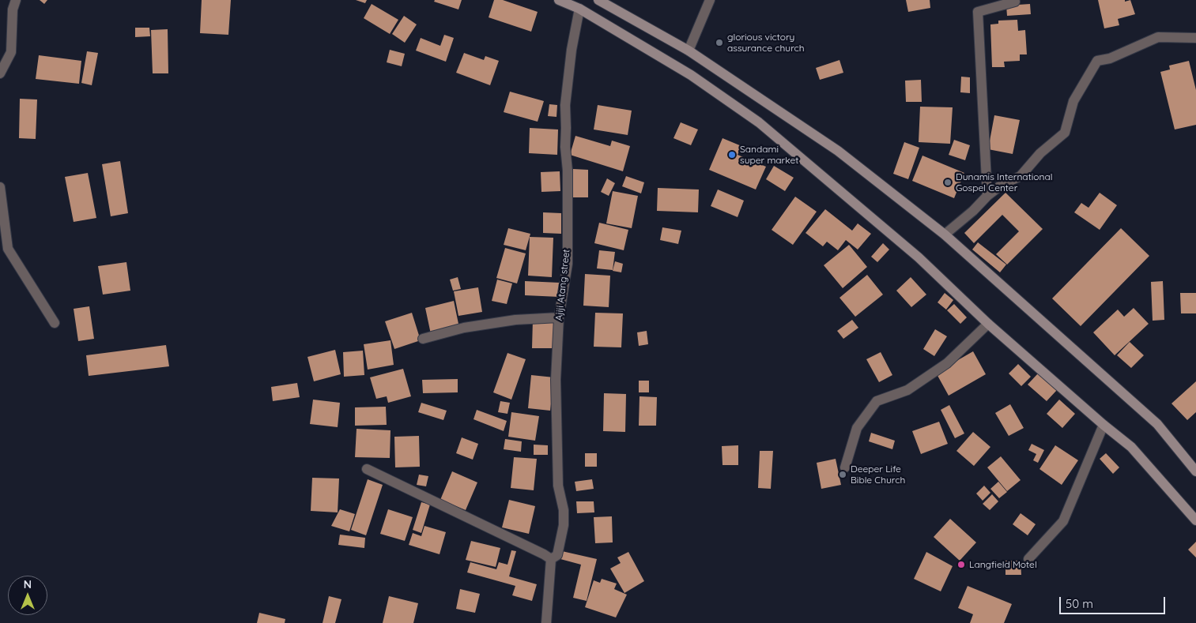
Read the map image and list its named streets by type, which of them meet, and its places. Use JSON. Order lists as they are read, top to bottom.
{
  "streets": {
    "street": ["Ajiji Atang street"]
  },
  "places": [
    "glorious victory assurance church",
    "Sandami super market",
    "Dunamis International Gospel Center",
    "Deeper Life Bible Church",
    "Langfield Motel"
  ],
  "scale_bar": "50 m",
  "north": "top"
}
